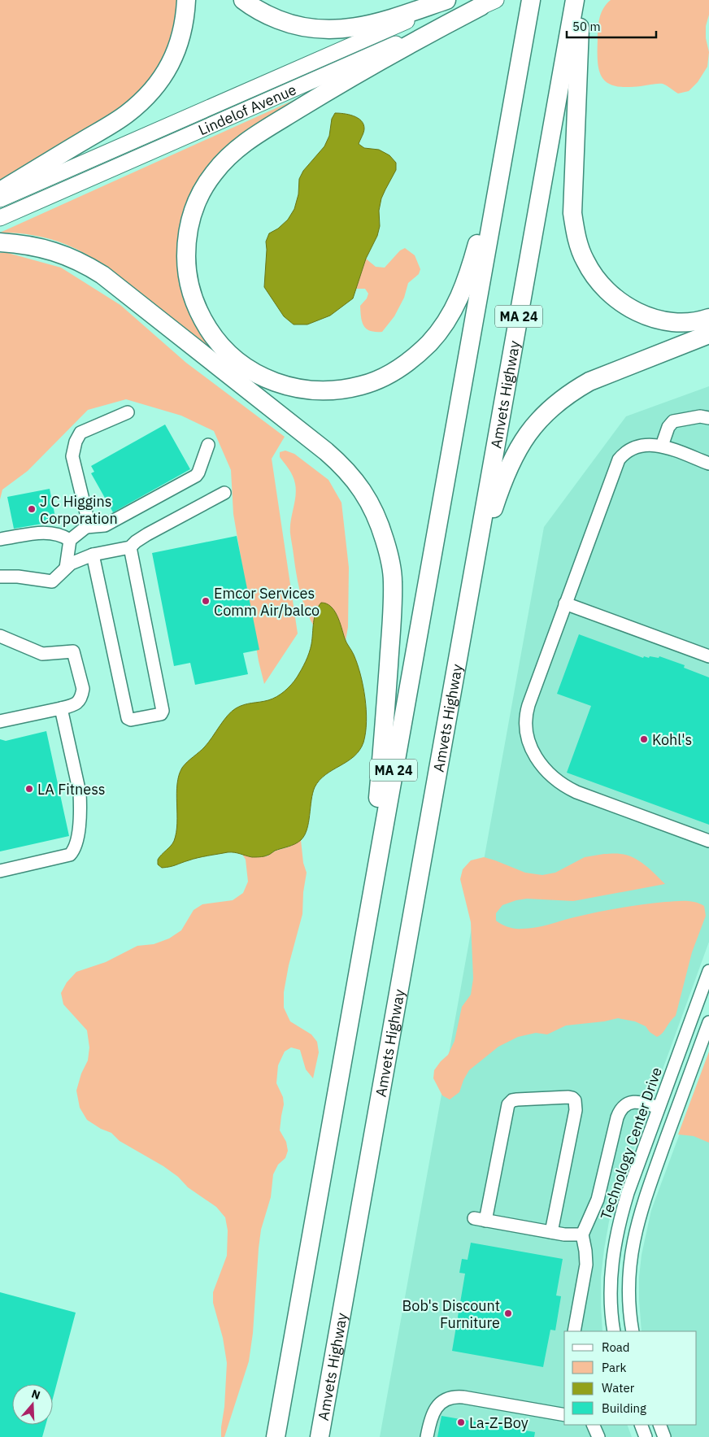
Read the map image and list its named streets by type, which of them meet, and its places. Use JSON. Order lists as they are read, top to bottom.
{
  "streets": {
    "highway": ["MA 24", "Amvets Highway"],
    "main road": ["Lindelof Avenue"],
    "street": ["Technology Center Drive"]
  },
  "places": [
    "J C Higgins Corporation",
    "Emcor Services Comm Air/balco",
    "Kohl's",
    "LA Fitness",
    "Bob's Discount Furniture",
    "La-Z-Boy"
  ],
  "legend": [
    "Road",
    "Park",
    "Water",
    "Building"
  ],
  "scale_bar": "50 m",
  "north": "top"
}
